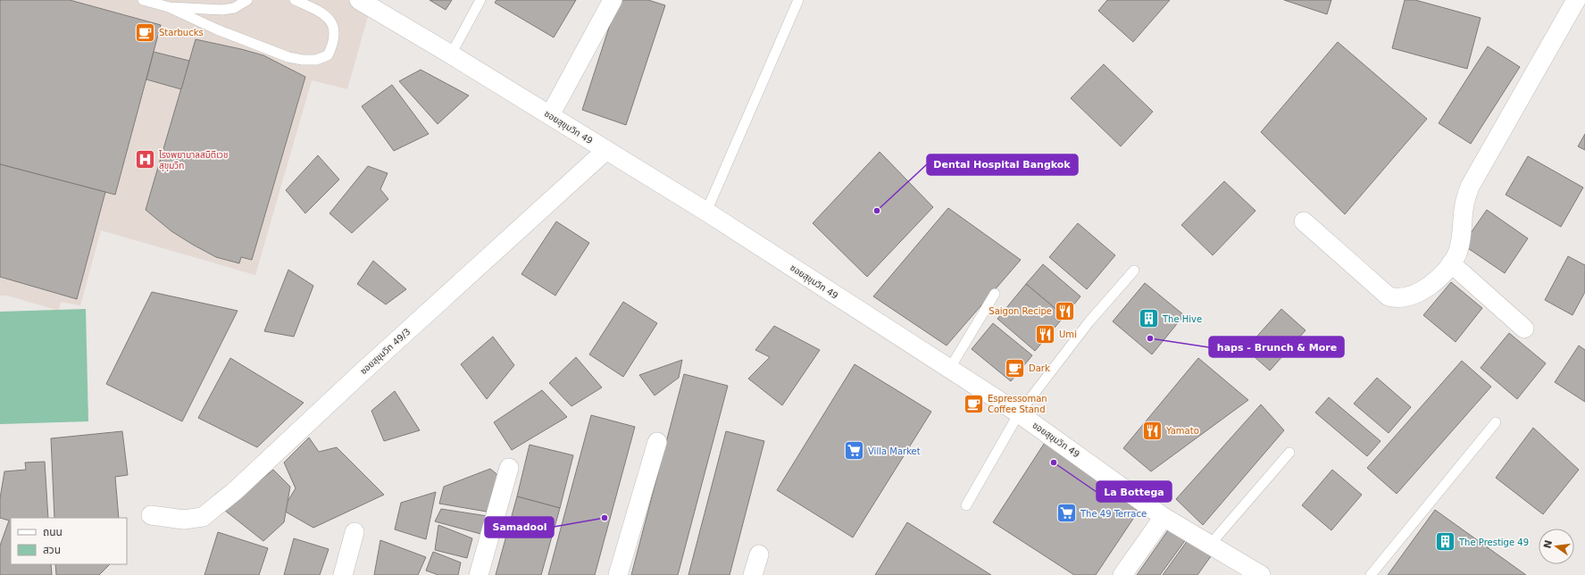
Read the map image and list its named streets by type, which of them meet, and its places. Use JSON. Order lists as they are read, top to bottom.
{
  "streets": {
    "street": ["ซอยสุขุมวิท 49", "ซอยสุขุมวิท 49/3"]
  },
  "crossings": [
    ["ซอยสุขุมวิท 49", "ซอยสุขุมวิท 49/3"]
  ],
  "places": {
    "cafe": ["Starbucks", "Dark", "Espressoman Coffee Stand"],
    "hospital": ["โรงพยาบาลสมิติเวช สุขุมวิท"],
    "other": [
      "Dental Hospital Bangkok",
      "haps - Brunch & More",
      "La Bottega",
      "Samadool"
    ],
    "restaurant": ["Saigon Recipe", "Umi", "Yamato"],
    "building": ["The Hive", "The Prestige 49"],
    "supermarket": ["Villa Market", "The 49 Terrace"]
  },
  "legend": ["ถนน", "สวน"],
  "north": "left"
}
